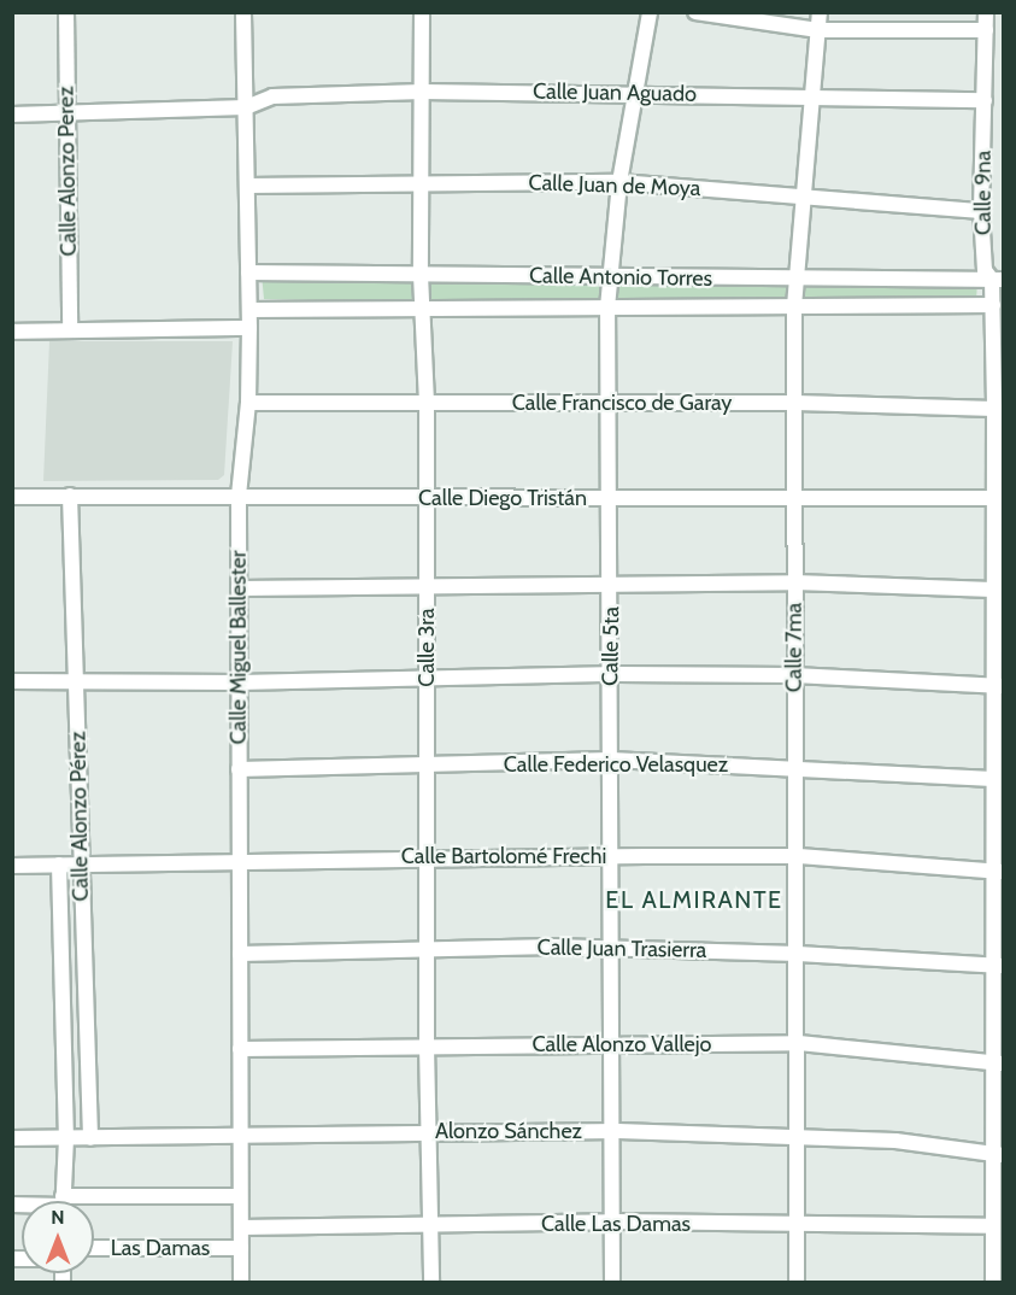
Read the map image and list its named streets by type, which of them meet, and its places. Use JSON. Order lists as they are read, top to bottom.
{
  "streets": {
    "street": [
      "Calle Juan Aguado",
      "Calle Alonzo Perez",
      "Calle Juan de Moya",
      "Calle 9na",
      "Calle Antonio Torres",
      "Calle Francisco de Garay",
      "Calle Diego Tristán",
      "Calle 5ta",
      "Calle Miguel Ballester",
      "Calle 3ra",
      "Calle 7ma",
      "Calle Federico Velasquez",
      "Calle Alonzo Pérez",
      "Calle Bartolomé Frechi",
      "Calle Juan Trasierra",
      "Calle Alonzo Vallejo",
      "Alonzo Sánchez",
      "Calle Las Damas",
      "Las Damas"
    ]
  },
  "crossings": [
    ["Calle Juan Aguado", "Calle Alonzo Perez"],
    ["Calle Juan Aguado", "Calle 9na"],
    ["Calle Juan Aguado", "Calle 5ta"],
    ["Calle Juan Aguado", "Calle Miguel Ballester"],
    ["Calle Juan Aguado", "Calle 3ra"],
    ["Calle Juan Aguado", "Calle 7ma"],
    ["Calle Juan de Moya", "Calle 9na"],
    ["Calle Juan de Moya", "Calle 5ta"],
    ["Calle Juan de Moya", "Calle Miguel Ballester"],
    ["Calle Juan de Moya", "Calle 3ra"],
    ["Calle Juan de Moya", "Calle 7ma"],
    ["Calle 9na", "Calle Antonio Torres"],
    ["Calle 9na", "Calle Francisco de Garay"],
    ["Calle 9na", "Calle Diego Tristán"],
    ["Calle 9na", "Calle Federico Velasquez"],
    ["Calle 9na", "Calle Bartolomé Frechi"],
    ["Calle 9na", "Calle Juan Trasierra"],
    ["Calle 9na", "Calle Alonzo Vallejo"],
    ["Calle 9na", "Alonzo Sánchez"],
    ["Calle 9na", "Calle Las Damas"],
    ["Calle Antonio Torres", "Calle 5ta"],
    ["Calle Antonio Torres", "Calle Miguel Ballester"],
    ["Calle Antonio Torres", "Calle 3ra"],
    ["Calle Antonio Torres", "Calle 7ma"],
    ["Calle Francisco de Garay", "Calle 5ta"],
    ["Calle Francisco de Garay", "Calle Miguel Ballester"],
    ["Calle Francisco de Garay", "Calle 3ra"],
    ["Calle Francisco de Garay", "Calle 7ma"],
    ["Calle Diego Tristán", "Calle 5ta"],
    ["Calle Diego Tristán", "Calle Miguel Ballester"],
    ["Calle Diego Tristán", "Calle 3ra"],
    ["Calle Diego Tristán", "Calle 7ma"],
    ["Calle Diego Tristán", "Calle Alonzo Pérez"],
    ["Calle 5ta", "Calle Federico Velasquez"],
    ["Calle 5ta", "Calle Bartolomé Frechi"],
    ["Calle 5ta", "Calle Juan Trasierra"],
    ["Calle 5ta", "Calle Alonzo Vallejo"],
    ["Calle 5ta", "Alonzo Sánchez"],
    ["Calle 5ta", "Calle Las Damas"],
    ["Calle Miguel Ballester", "Calle Federico Velasquez"],
    ["Calle Miguel Ballester", "Calle Bartolomé Frechi"],
    ["Calle Miguel Ballester", "Calle Juan Trasierra"],
    ["Calle Miguel Ballester", "Calle Alonzo Vallejo"],
    ["Calle Miguel Ballester", "Alonzo Sánchez"],
    ["Calle Miguel Ballester", "Calle Las Damas"],
    ["Calle Miguel Ballester", "Las Damas"],
    ["Calle 3ra", "Calle Federico Velasquez"],
    ["Calle 3ra", "Calle Bartolomé Frechi"],
    ["Calle 3ra", "Calle Juan Trasierra"],
    ["Calle 3ra", "Calle Alonzo Vallejo"],
    ["Calle 3ra", "Alonzo Sánchez"],
    ["Calle 3ra", "Calle Las Damas"],
    ["Calle 7ma", "Calle Federico Velasquez"],
    ["Calle 7ma", "Calle Bartolomé Frechi"],
    ["Calle 7ma", "Calle Juan Trasierra"],
    ["Calle 7ma", "Calle Alonzo Vallejo"],
    ["Calle 7ma", "Alonzo Sánchez"],
    ["Calle 7ma", "Calle Las Damas"],
    ["Calle Alonzo Pérez", "Calle Bartolomé Frechi"],
    ["Calle Alonzo Pérez", "Alonzo Sánchez"]
  ],
  "districts": ["EL ALMIRANTE"],
  "north": "top"
}
